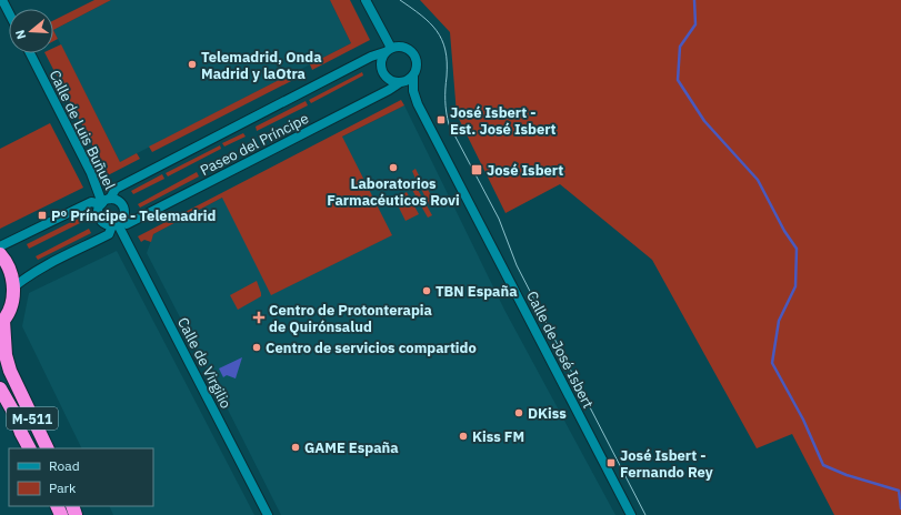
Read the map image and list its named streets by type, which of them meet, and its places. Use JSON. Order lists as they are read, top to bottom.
{
  "streets": {
    "highway": ["M-511"],
    "street": [
      "Calle de Luis Buñuel",
      "Paseo del Príncipe",
      "Calle de José Isbert",
      "Calle de Virgilio"
    ]
  },
  "crossings": [
    ["Calle de Luis Buñuel", "Paseo del Príncipe"],
    ["Calle de Luis Buñuel", "Calle de Virgilio"],
    ["Paseo del Príncipe", "Calle de José Isbert"],
    ["Paseo del Príncipe", "Calle de Virgilio"]
  ],
  "places": {
    "other": [
      "Telemadrid, Onda Madrid y laOtra",
      "Laboratorios Farmacéuticos Rovi",
      "TBN España",
      "Centro de servicios compartido",
      "DKiss",
      "Kiss FM",
      "GAME España"
    ],
    "transit": [
      "José Isbert - Est. José Isbert",
      "José Isbert",
      "Pº Príncipe - Telemadrid",
      "José Isbert - Fernando Rey"
    ],
    "health": ["Centro de Protonterapia de Quirónsalud"]
  },
  "legend": ["Road", "Park"],
  "north": "left"
}
